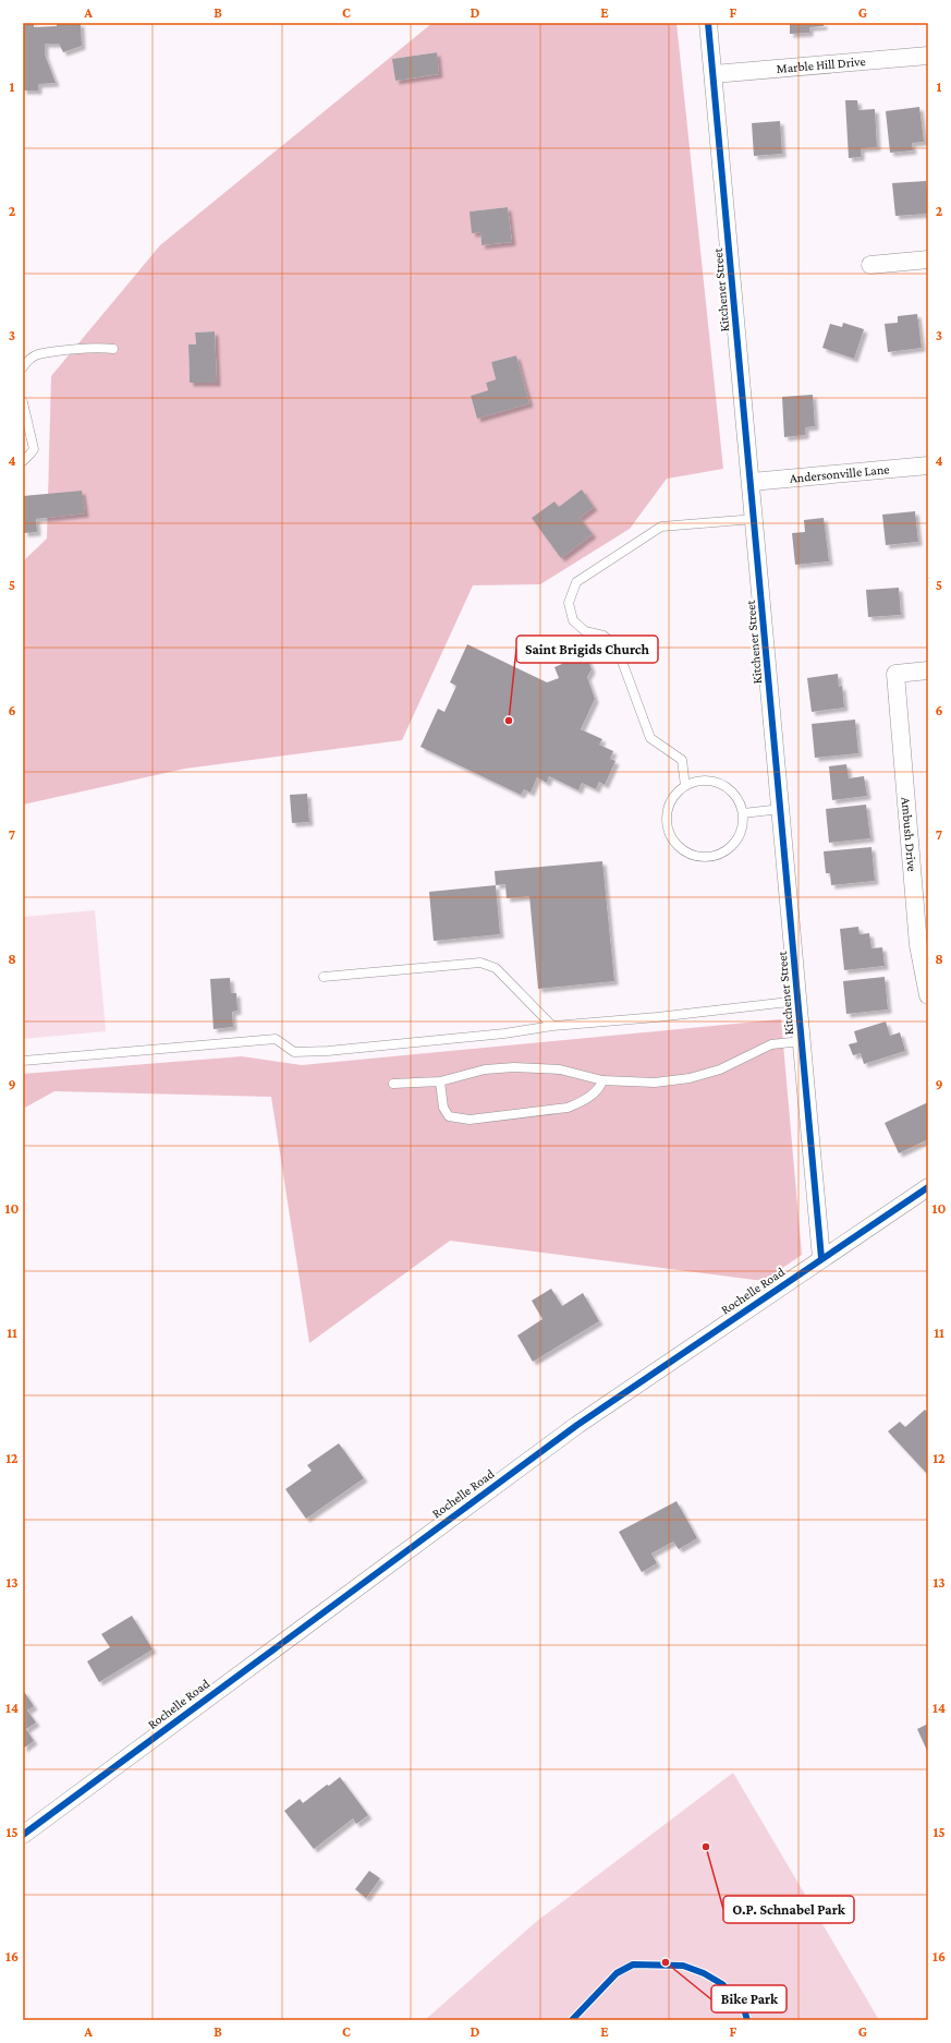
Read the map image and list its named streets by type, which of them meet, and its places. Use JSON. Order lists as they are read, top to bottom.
{
  "streets": {
    "street": [
      "Marble Hill Drive",
      "Kitchener Street",
      "Andersonville Lane",
      "Ambush Drive",
      "Rochelle Road"
    ]
  },
  "crossings": [
    ["Marble Hill Drive", "Kitchener Street"],
    ["Kitchener Street", "Andersonville Lane"],
    ["Kitchener Street", "Rochelle Road"]
  ],
  "places": ["Saint Brigids Church", "O.P. Schnabel Park", "Bike Park"],
  "grid": {
    "columns": [
      "A",
      "B",
      "C",
      "D",
      "E",
      "F",
      "G"
    ],
    "rows": [
      "1",
      "2",
      "3",
      "4",
      "5",
      "6",
      "7",
      "8",
      "9",
      "10",
      "11",
      "12",
      "13",
      "14",
      "15",
      "16"
    ]
  }
}
